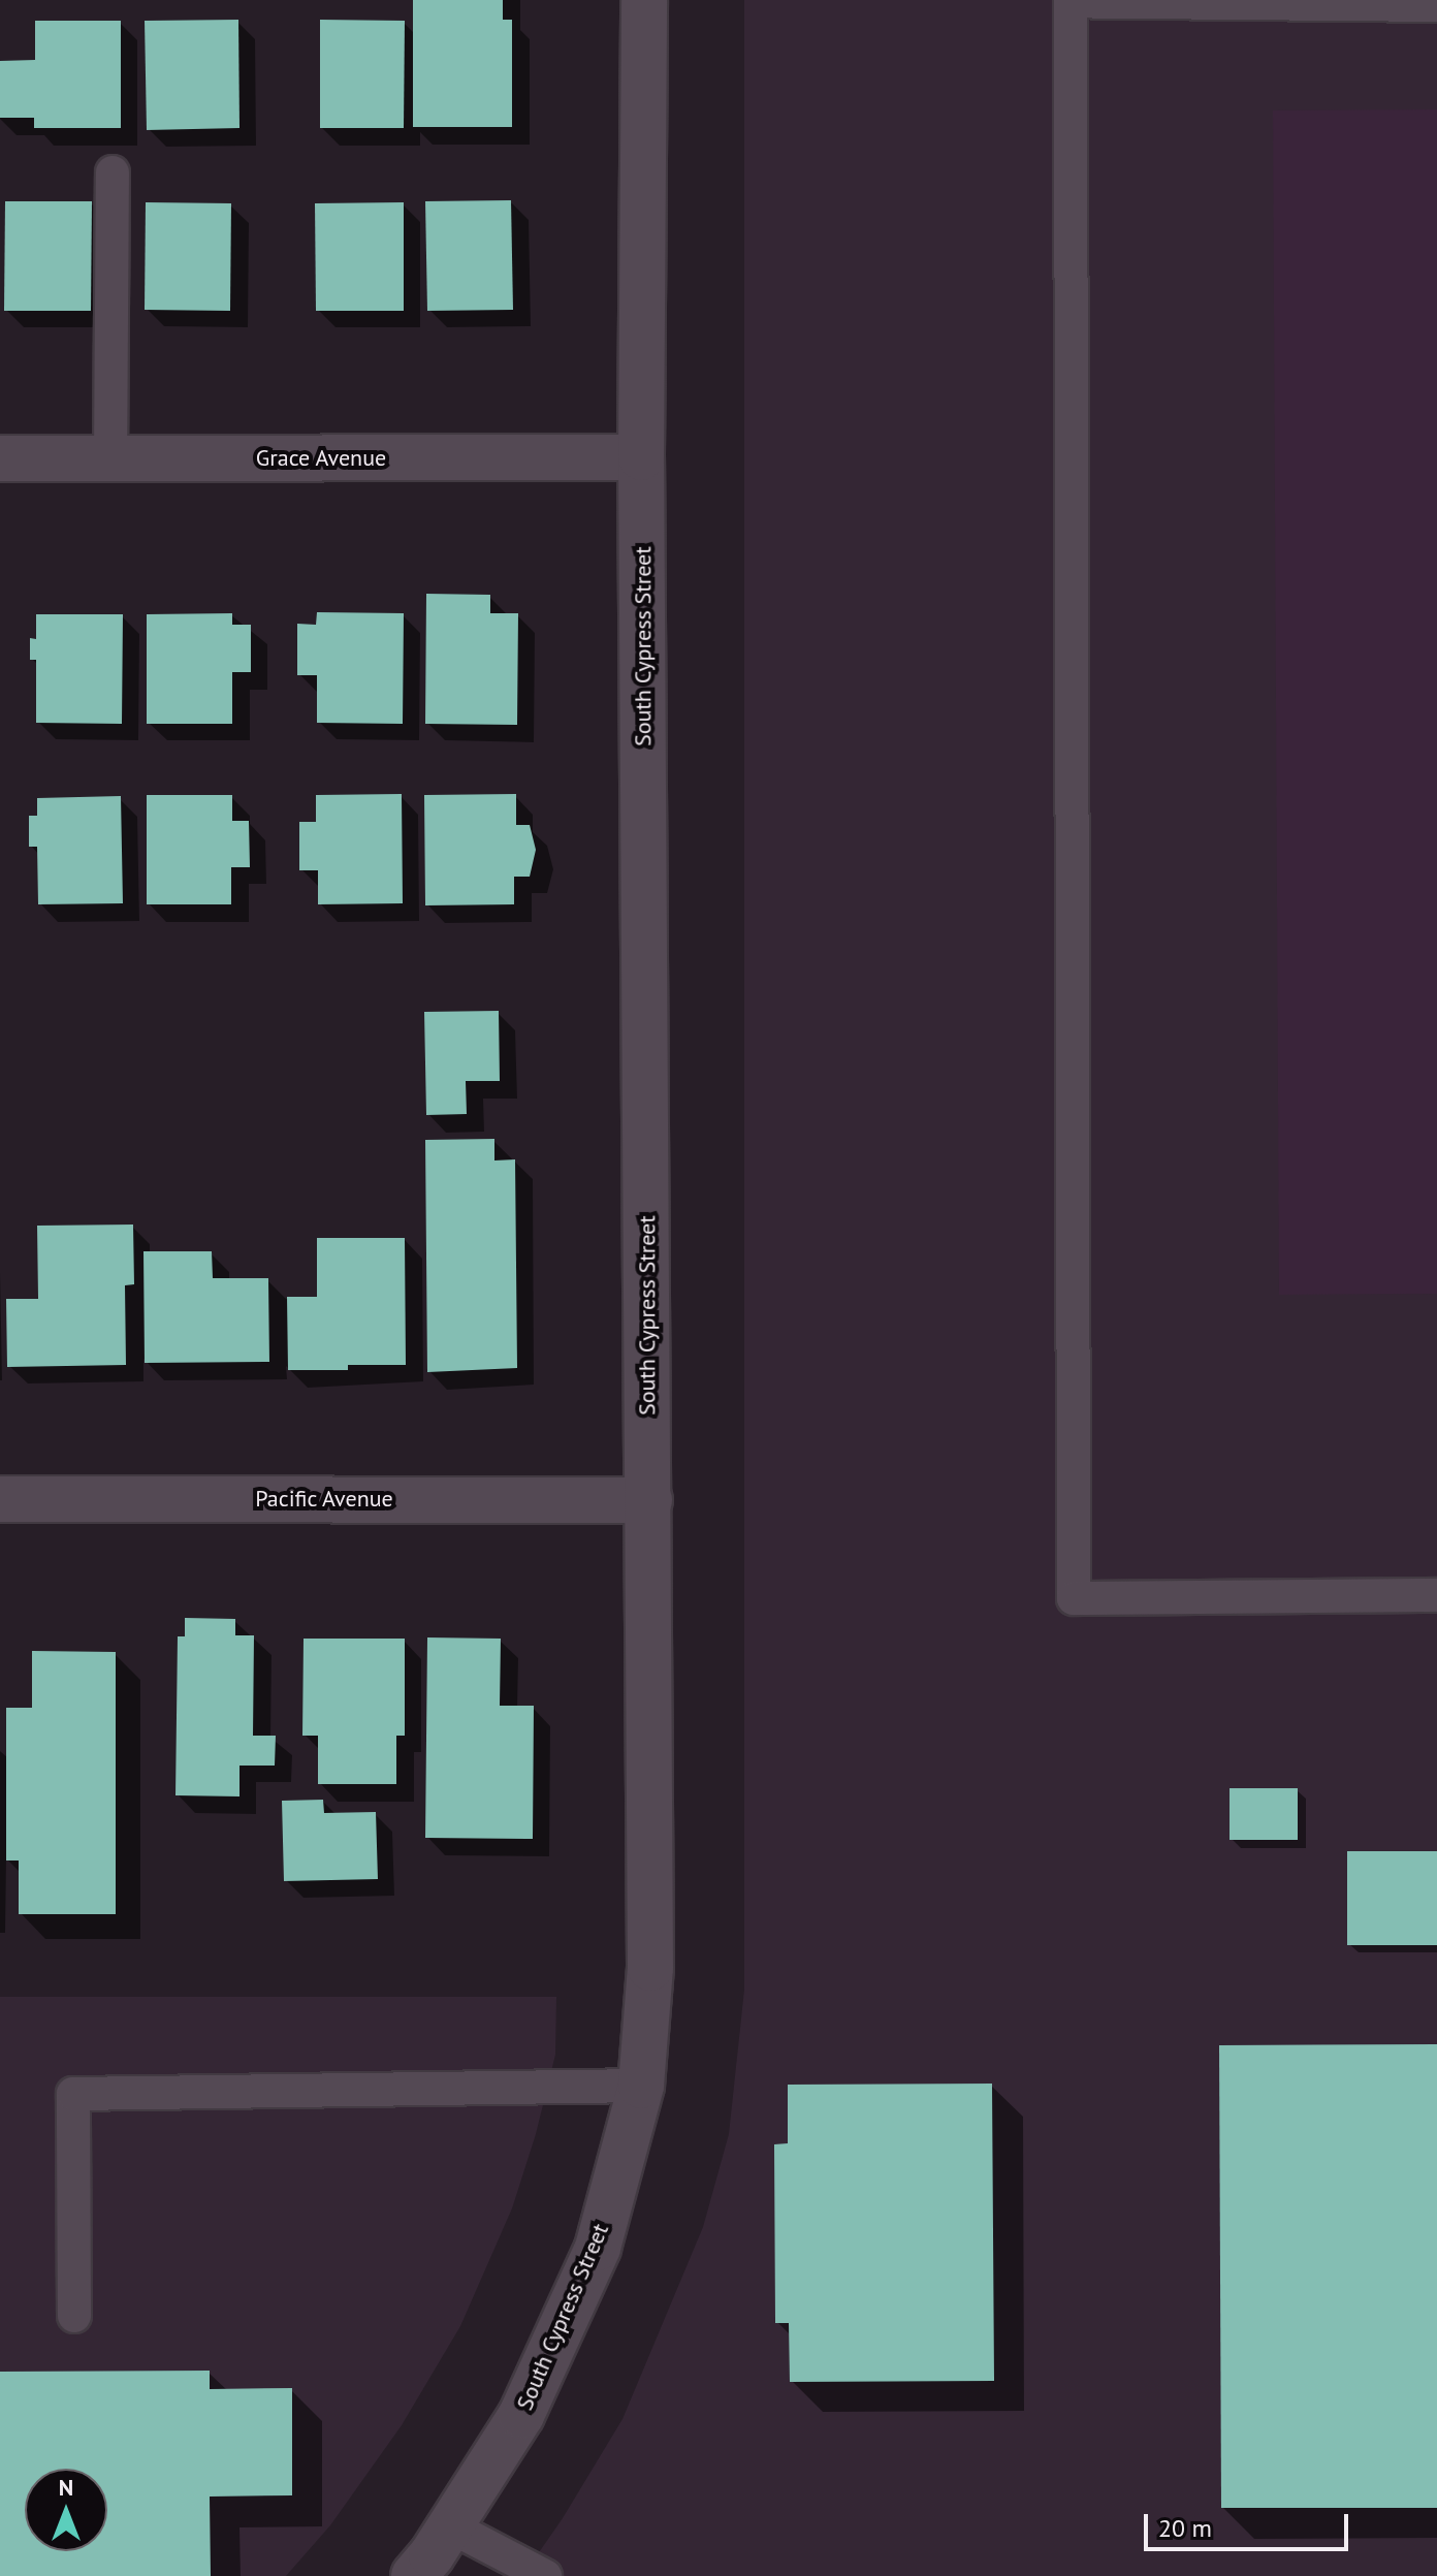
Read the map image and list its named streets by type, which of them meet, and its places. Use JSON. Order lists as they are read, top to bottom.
{
  "streets": {
    "street": ["Grace Avenue", "South Cypress Street", "Pacific Avenue"]
  },
  "crossings": [
    ["Grace Avenue", "South Cypress Street"],
    ["South Cypress Street", "Pacific Avenue"]
  ],
  "scale_bar": "20 m",
  "north": "top"
}
